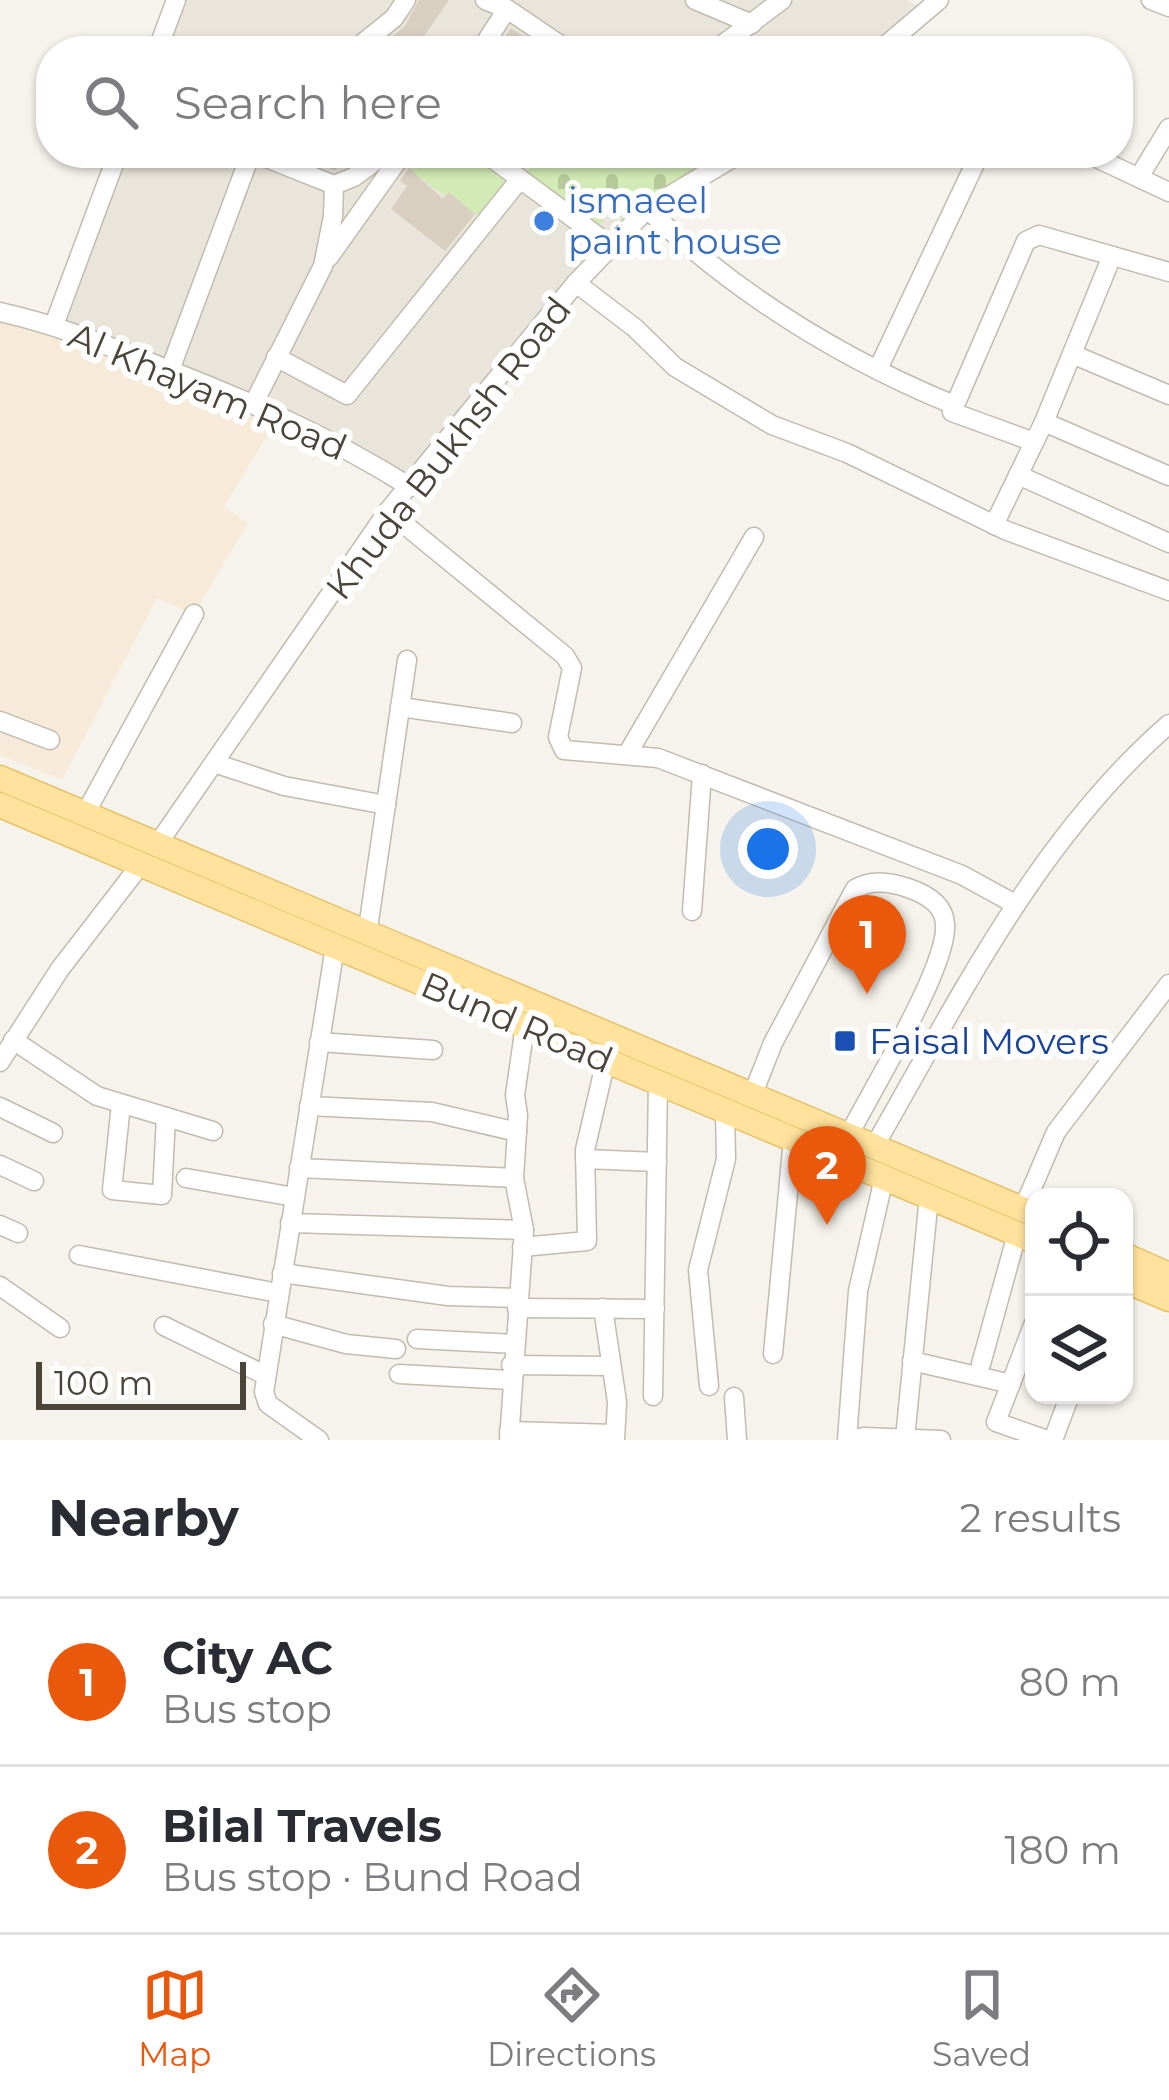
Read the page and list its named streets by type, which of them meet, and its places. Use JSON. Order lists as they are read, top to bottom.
{
  "streets": {
    "main road": ["Bund Road"],
    "street": ["Al Khayam Road", "Khuda Bukhsh Road"]
  },
  "crossings": [
    ["Al Khayam Road", "Khuda Bukhsh Road"],
    ["Khuda Bukhsh Road", "Bund Road"]
  ],
  "places": {
    "other": ["ismaeel paint house"],
    "transit": ["Faisal Movers"]
  },
  "scale_bar": "100 m",
  "page": {
    "search": "Search here",
    "pins": ["1", "2"],
    "scale": "100 m",
    "heading": ["Nearby", "2 results"],
    "list": [
      {
        "mark": "1",
        "name": "City AC",
        "note": "Bus stop",
        "value": "80 m"
      },
      {
        "mark": "2",
        "name": "Bilal Travels",
        "note": "Bus stop · Bund Road",
        "value": "180 m"
      }
    ],
    "nav": ["Map", "Directions", "Saved"]
  }
}
